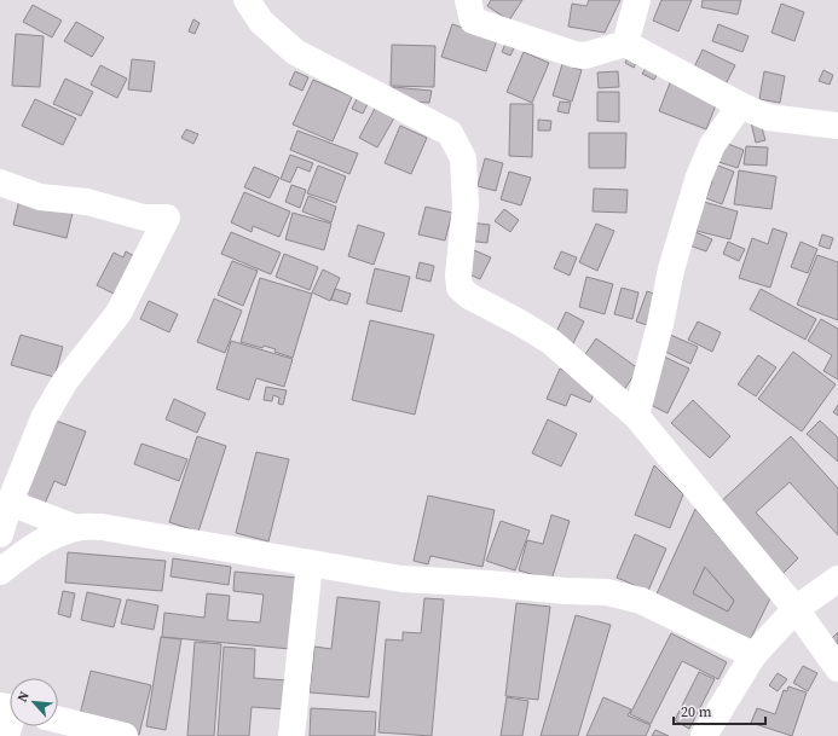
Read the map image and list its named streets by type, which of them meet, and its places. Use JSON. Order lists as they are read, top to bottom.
{
  "scale_bar": "20 m",
  "north": "top left"
}
